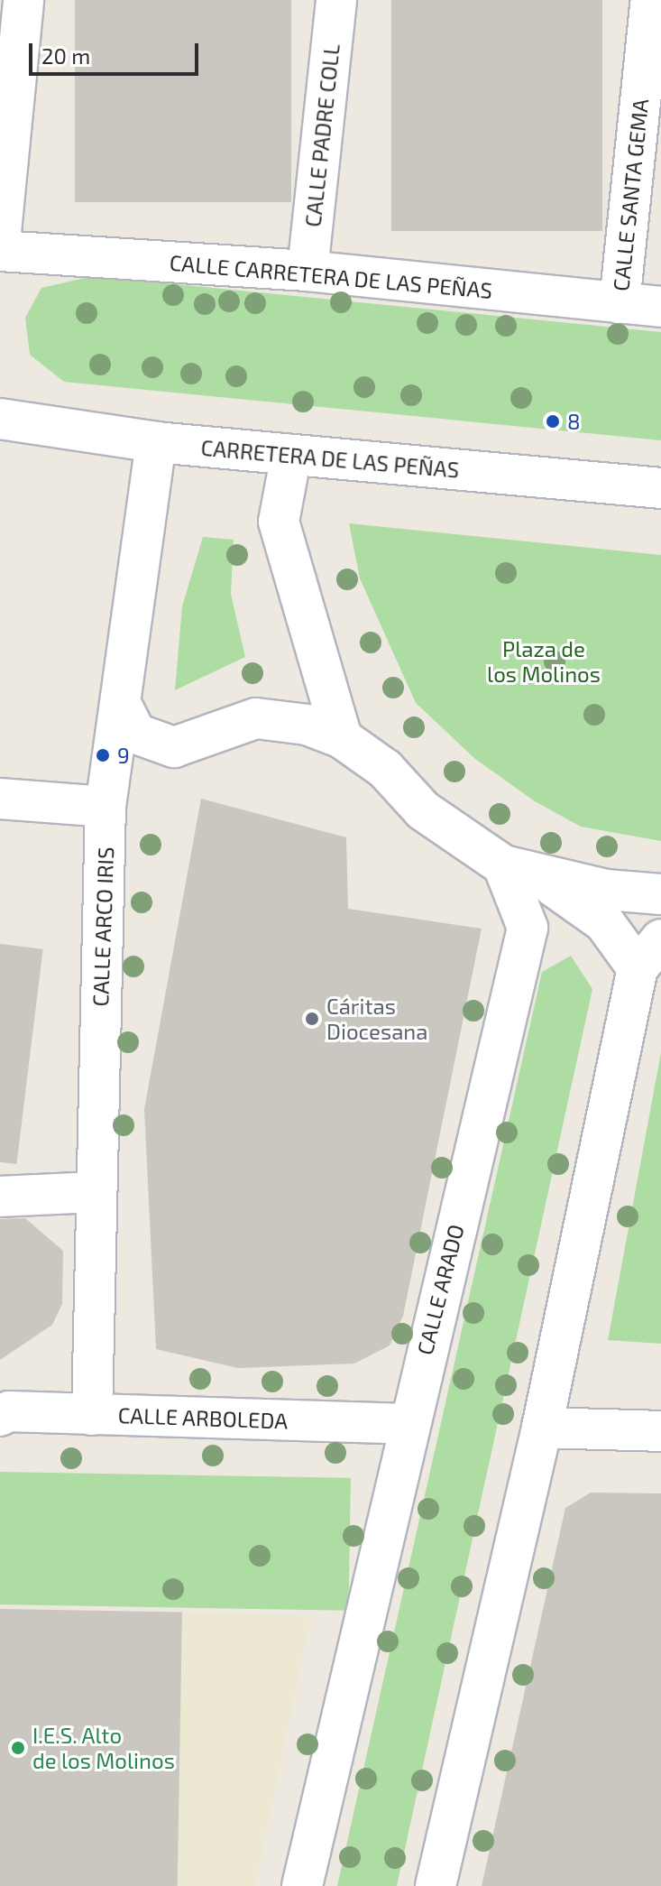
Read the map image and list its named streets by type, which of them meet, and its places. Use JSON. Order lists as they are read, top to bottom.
{
  "streets": {
    "street": [
      "CALLE PADRE COLL",
      "CALLE SANTA GEMA",
      "CALLE CARRETERA DE LAS PEÑAS",
      "CARRETERA DE LAS PEÑAS",
      "CALLE ARCO IRIS",
      "CALLE ARADO",
      "CALLE ARBOLEDA"
    ]
  },
  "crossings": [
    ["CALLE PADRE COLL", "CALLE CARRETERA DE LAS PEÑAS"],
    ["CALLE SANTA GEMA", "CALLE CARRETERA DE LAS PEÑAS"],
    ["CARRETERA DE LAS PEÑAS", "CALLE ARCO IRIS"],
    ["CALLE ARCO IRIS", "CALLE ARBOLEDA"],
    ["CALLE ARADO", "CALLE ARBOLEDA"]
  ],
  "parks": ["Plaza de los Molinos"],
  "places": [
    "8",
    "9",
    "Cáritas Diocesana",
    "I.E.S. Alto de los Molinos"
  ],
  "scale_bar": "20 m"
}
